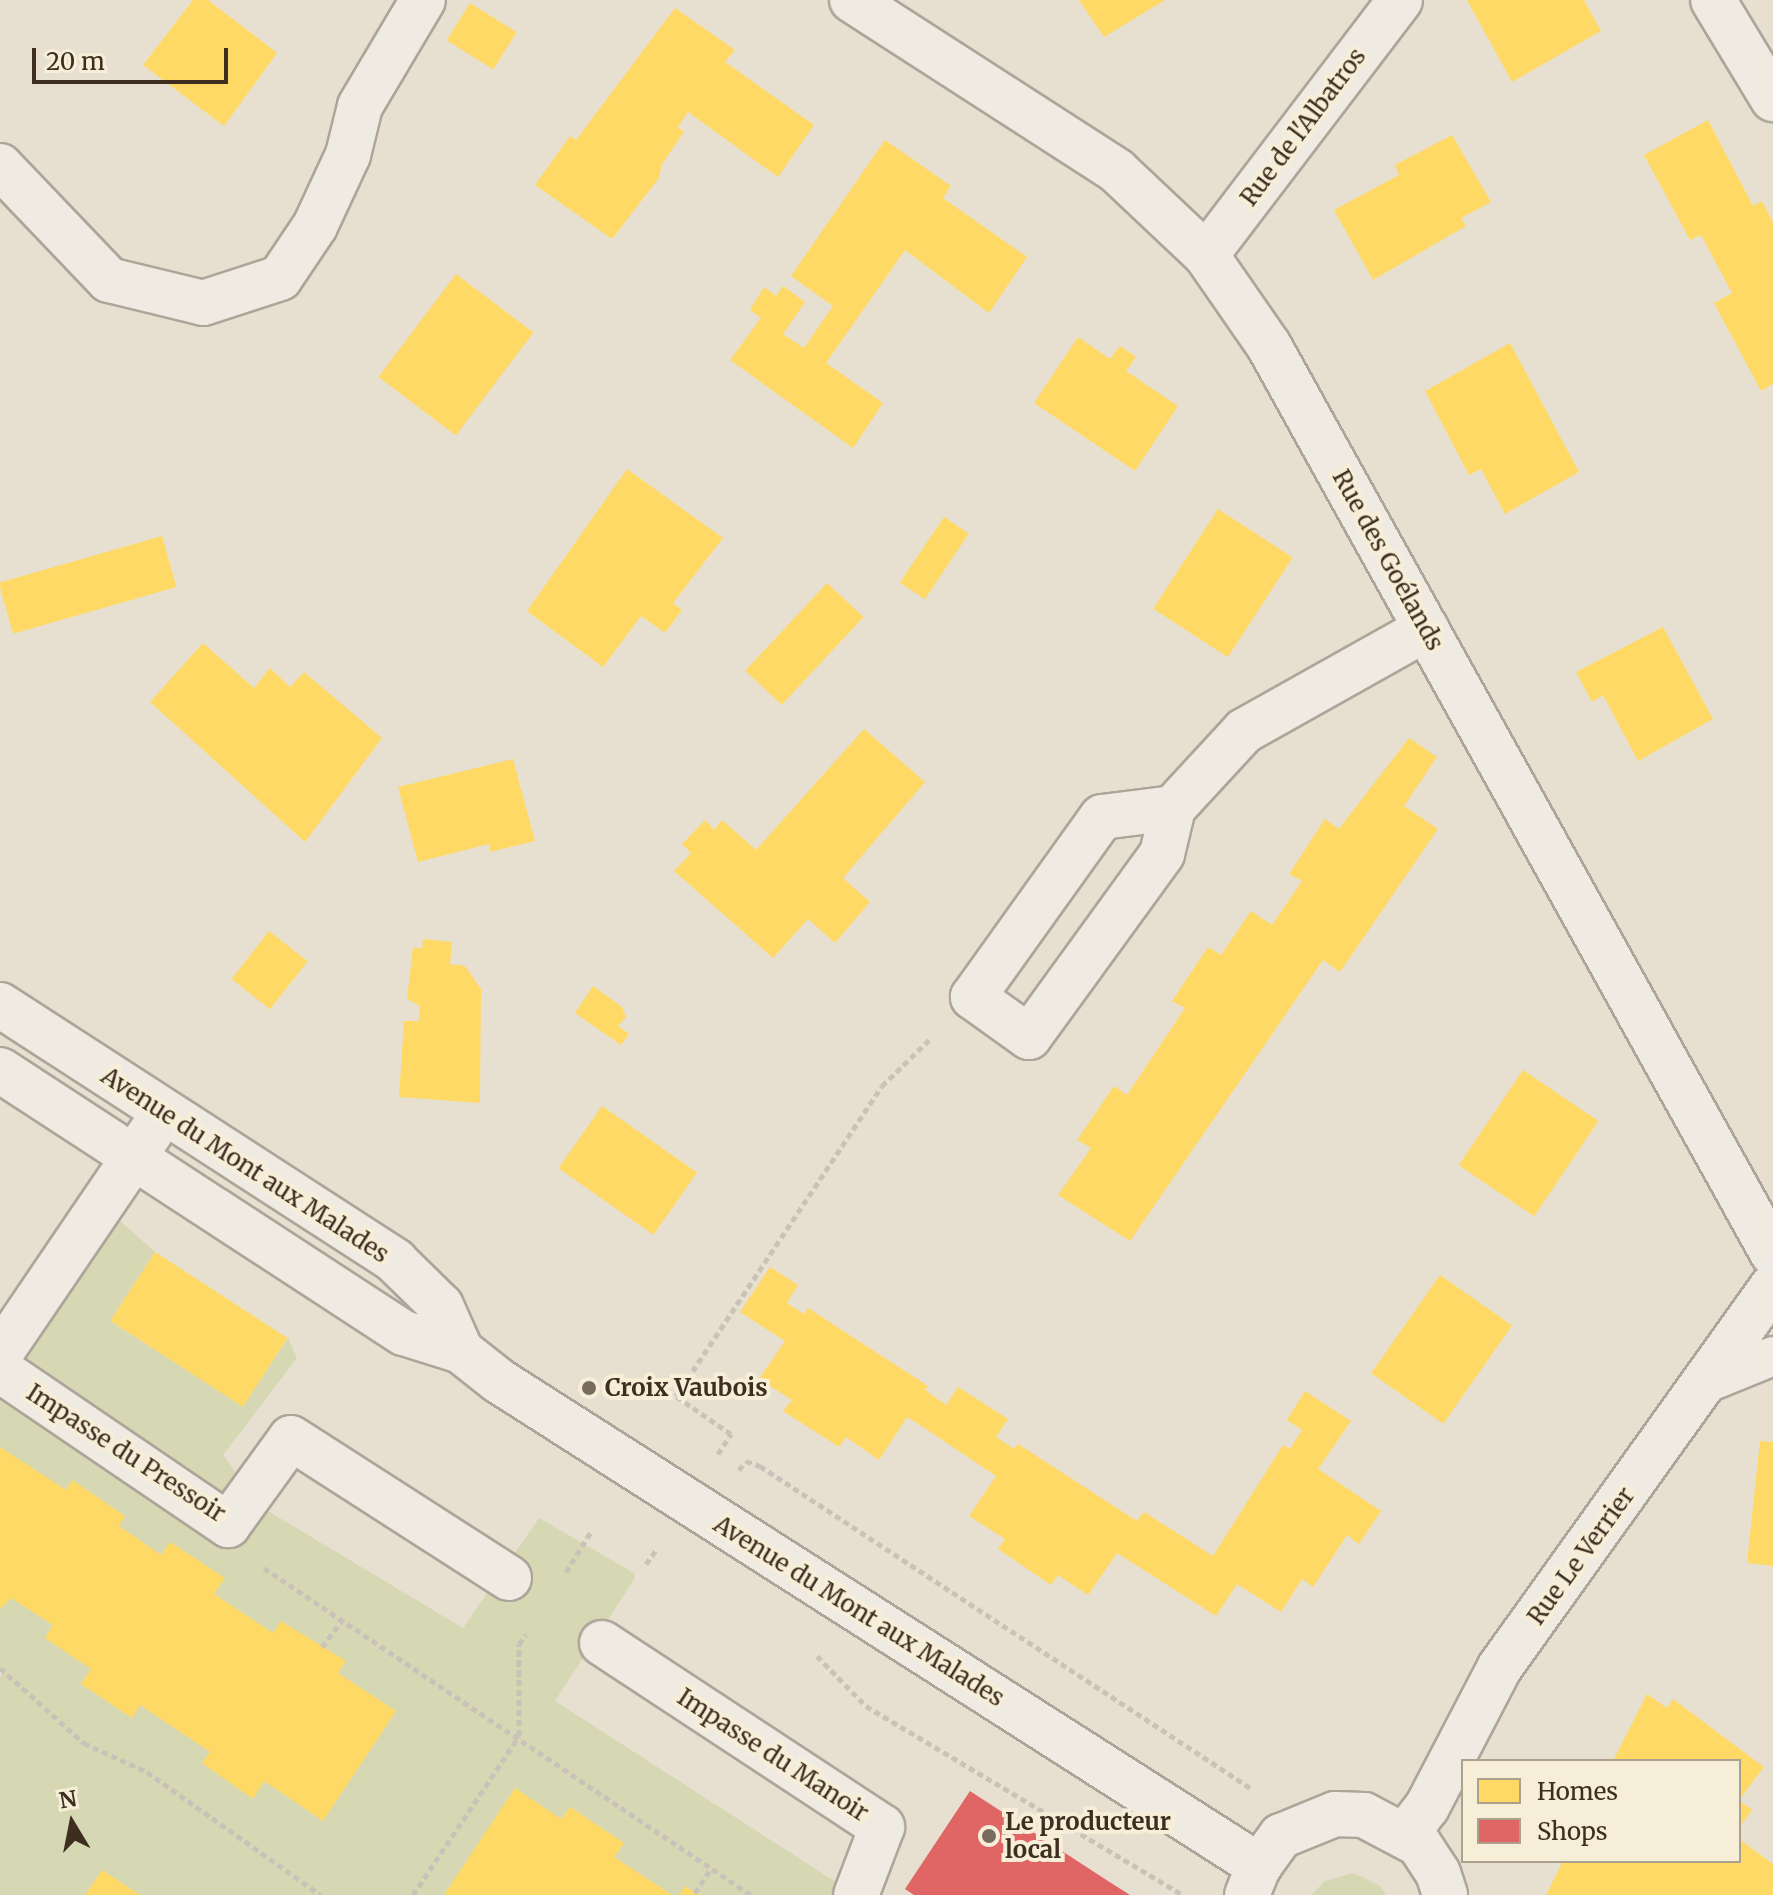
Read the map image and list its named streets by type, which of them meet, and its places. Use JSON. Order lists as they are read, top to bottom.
{
  "streets": {
    "street": [
      "Rue de l'Albatros",
      "Rue des Goélands",
      "Avenue du Mont aux Malades",
      "Impasse du Pressoir",
      "Rue Le Verrier",
      "Impasse du Manoir"
    ]
  },
  "crossings": [
    ["Rue de l'Albatros", "Rue des Goélands"]
  ],
  "places": ["Croix Vaubois", "Le producteur local"],
  "legend": ["Homes", "Shops"],
  "scale_bar": "20 m",
  "north": "top"
}
